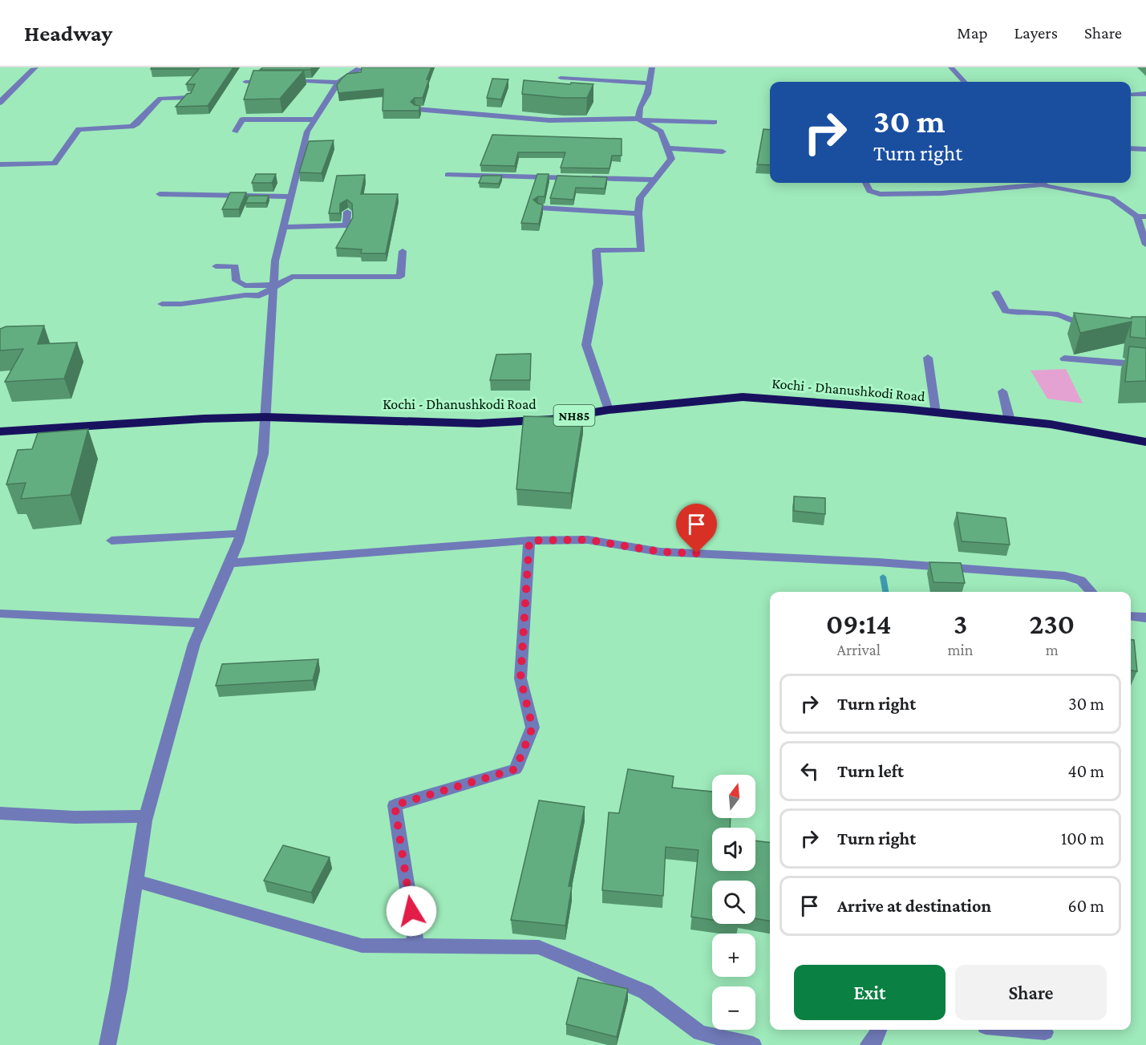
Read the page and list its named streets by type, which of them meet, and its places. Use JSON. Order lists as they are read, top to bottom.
{
  "streets": {
    "highway": ["Kochi - Dhanushkodi Road", "NH85"]
  },
  "north": "top",
  "page": {
    "header": "Headway",
    "nav": ["Map", "Layers", "Share"],
    "turn": ["30 m", "Turn right"],
    "eta": [
      "09:14",
      "Arrival",
      "3",
      "min",
      "230",
      "m"
    ],
    "list": [
      {
        "name": "Turn right",
        "value": "30 m"
      },
      {
        "name": "Turn left",
        "value": "40 m"
      },
      {
        "name": "Turn right",
        "value": "100 m"
      },
      {
        "name": "Arrive at destination",
        "value": "60 m"
      }
    ],
    "map_buttons": ["+", "−"],
    "buttons": ["Exit", "Share"]
  }
}
